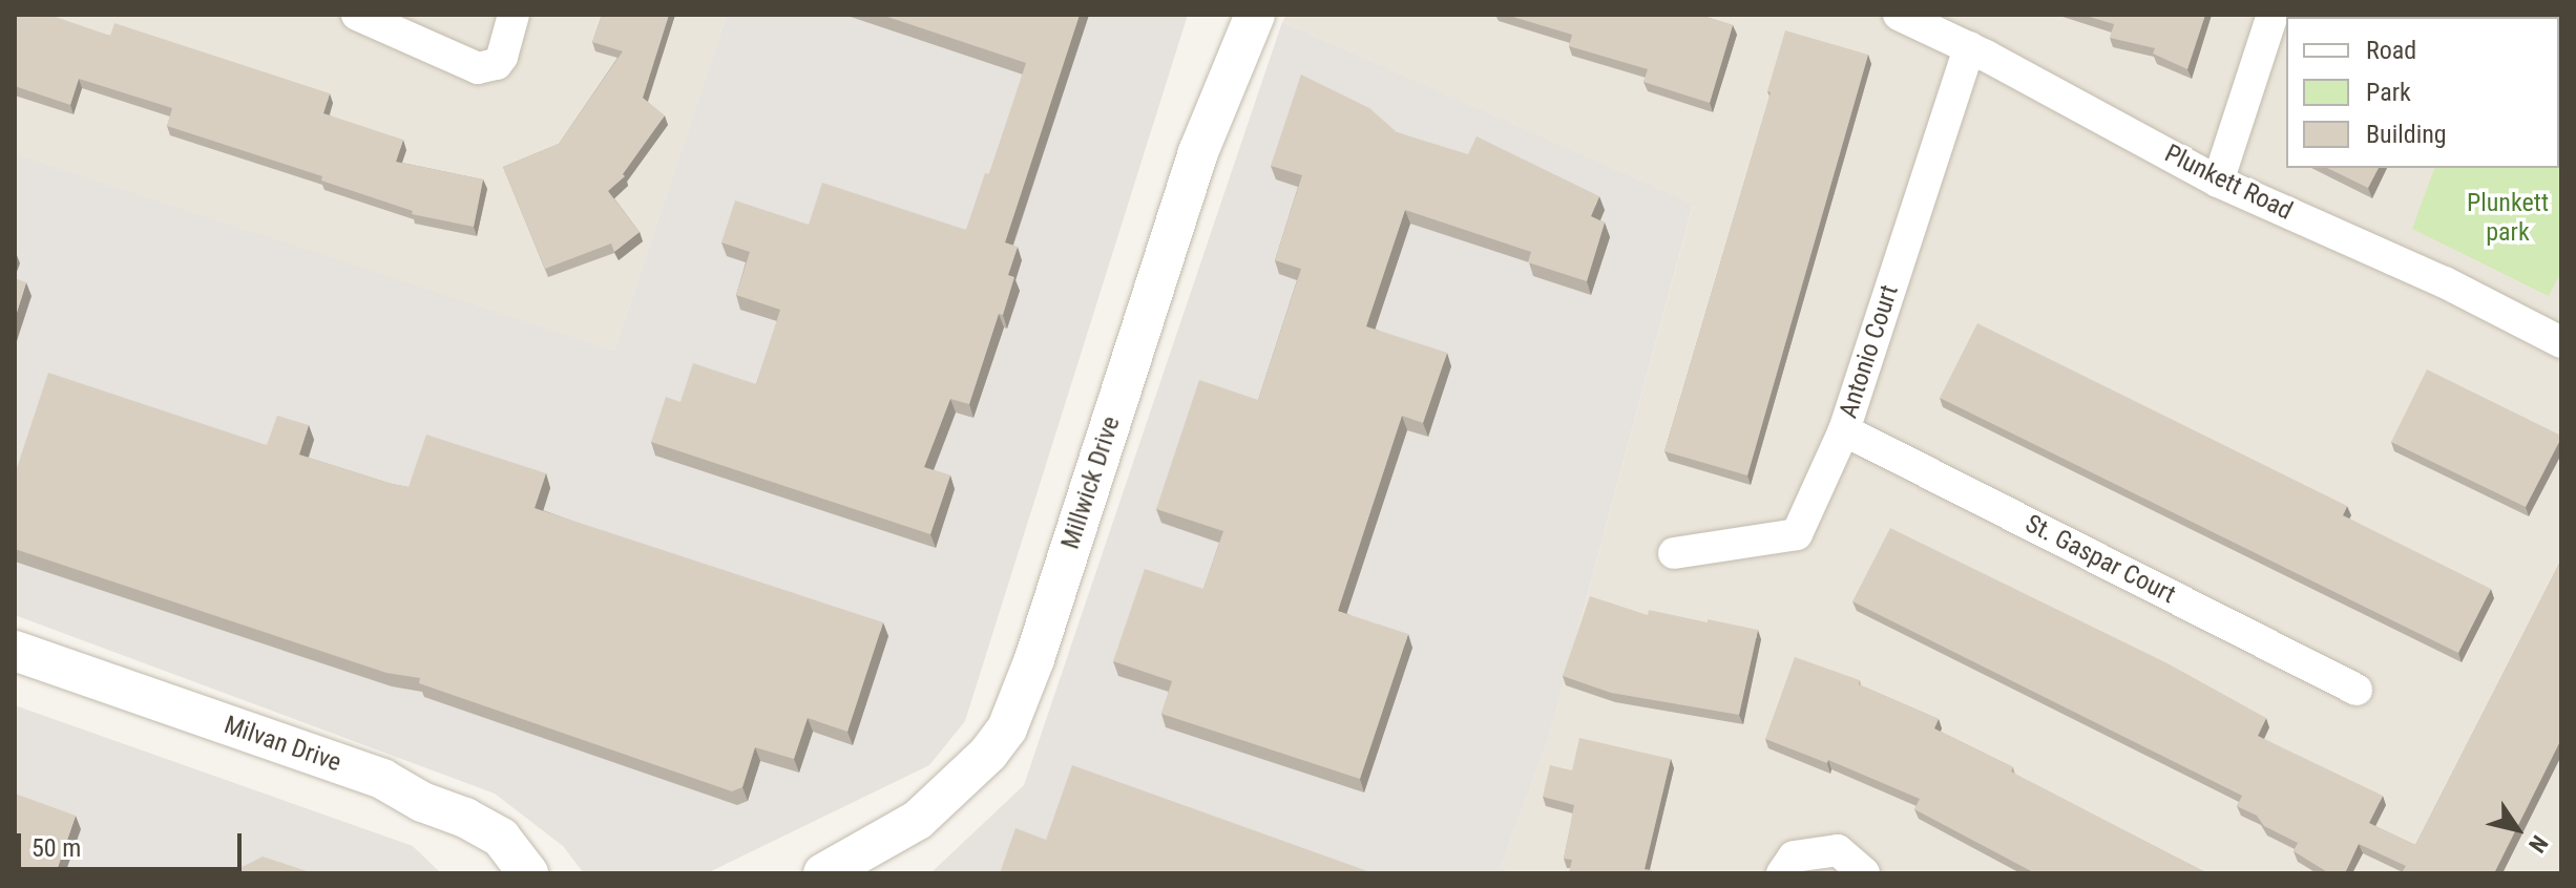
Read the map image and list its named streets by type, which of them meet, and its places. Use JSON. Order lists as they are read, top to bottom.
{
  "streets": {
    "street": [
      "Plunkett Road",
      "Antonio Court",
      "Millwick Drive",
      "St. Gaspar Court",
      "Milvan Drive"
    ]
  },
  "crossings": [
    ["Plunkett Road", "Antonio Court"],
    ["Antonio Court", "St. Gaspar Court"]
  ],
  "parks": ["Plunkett park"],
  "legend": ["Road", "Park", "Building"],
  "scale_bar": "50 m",
  "north": "bottom right"
}
